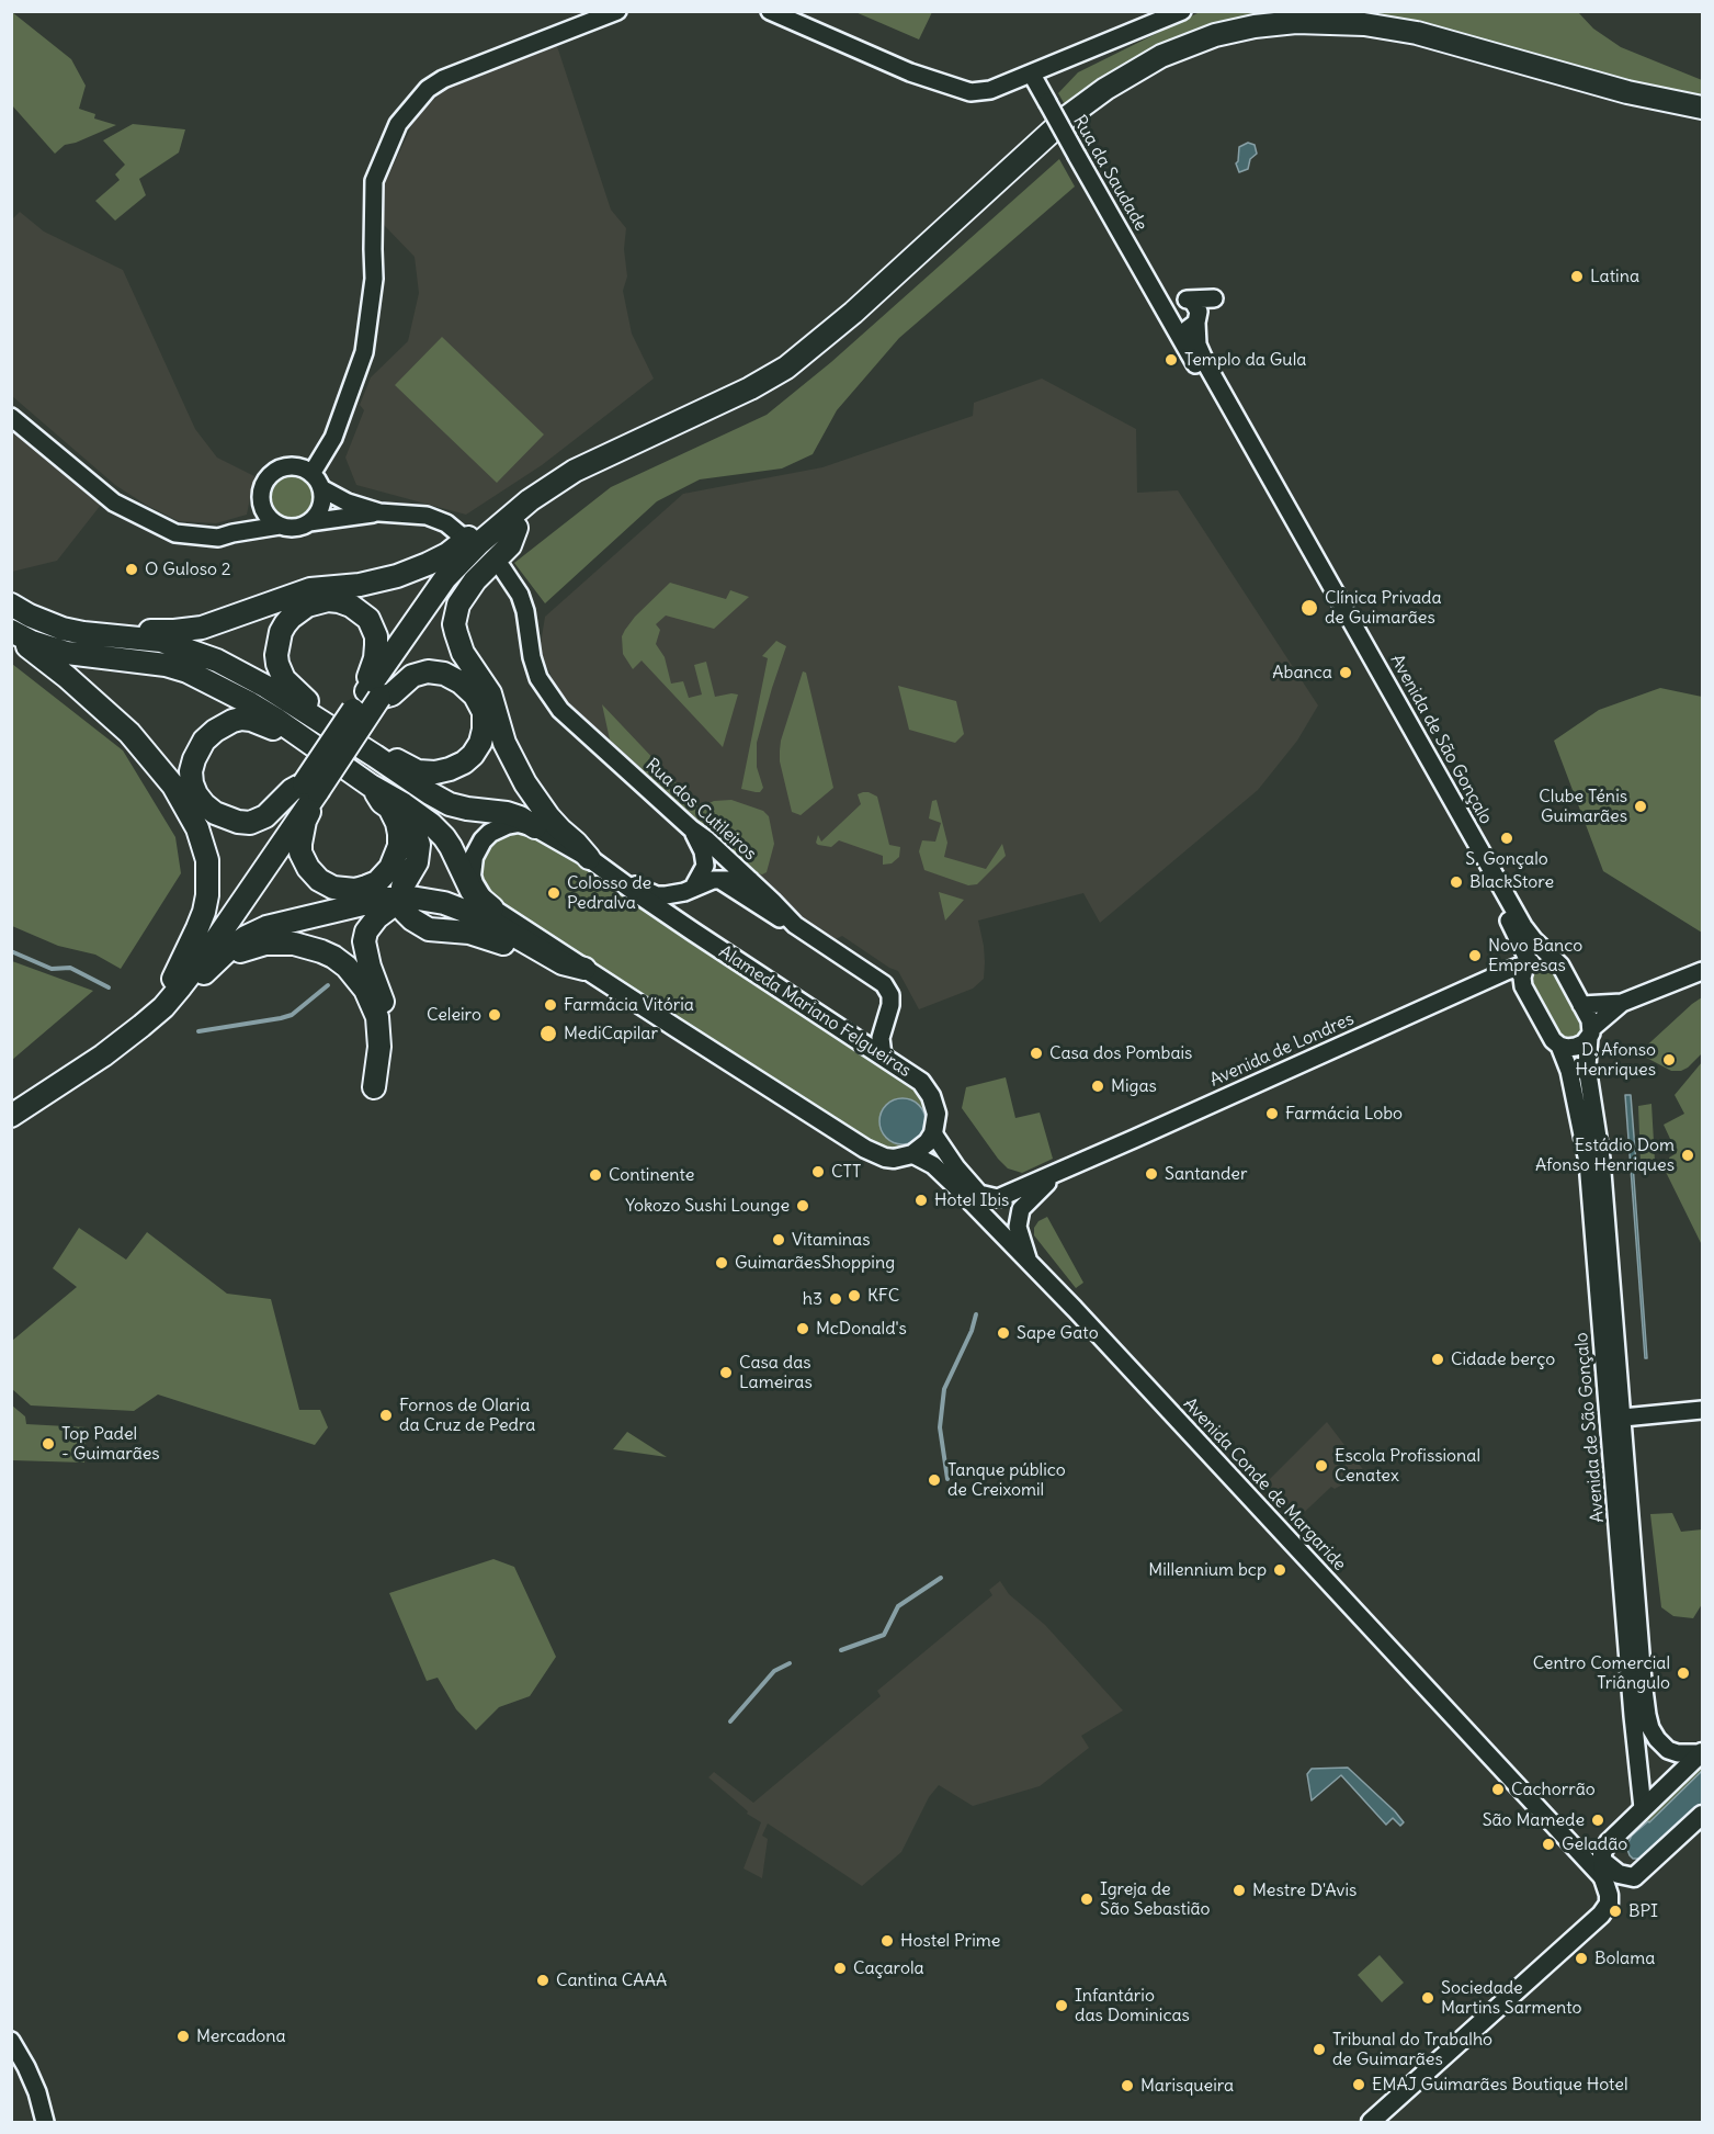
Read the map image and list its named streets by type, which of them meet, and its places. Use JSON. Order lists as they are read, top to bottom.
{
  "streets": {
    "main road": ["Alameda Mariano Felgueiras"],
    "street": [
      "Rua da Saudade",
      "Avenida de São Gonçalo",
      "Rua dos Cutileiros",
      "Avenida de Londres",
      "Avenida Conde de Margaride"
    ]
  },
  "crossings": [
    ["Rua da Saudade", "Avenida de São Gonçalo"],
    ["Avenida de São Gonçalo", "Avenida de Londres"],
    ["Rua dos Cutileiros", "Alameda Mariano Felgueiras"],
    ["Alameda Mariano Felgueiras", "Avenida de Londres"],
    ["Alameda Mariano Felgueiras", "Avenida Conde de Margaride"],
    ["Avenida de Londres", "Avenida Conde de Margaride"]
  ],
  "places": [
    "Latina",
    "Templo da Gula",
    "O Guloso 2",
    "Clínica Privada de Guimarães",
    "Abanca",
    "Clube Ténis Guimarães",
    "S. Gonçalo",
    "BlackStore",
    "Colosso de Pedralva",
    "Novo Banco Empresas",
    "Farmácia Vitória",
    "Celeiro",
    "MediCapilar",
    "Casa dos Pombais",
    "D. Afonso Henriques",
    "Migas",
    "Farmácia Lobo",
    "Estádio Dom Afonso Henriques",
    "CTT",
    "Santander",
    "Continente",
    "Hotel Ibis",
    "Yokozo Sushi Lounge",
    "Vitaminas",
    "GuimarãesShopping",
    "KFC",
    "h3",
    "McDonald's",
    "Sape Gato",
    "Cidade berço",
    "Casa das Lameiras",
    "Fornos de Olaria da Cruz de Pedra",
    "Top Padel - Guimarães",
    "Escola Profissional Cenatex",
    "Tanque público de Creixomil",
    "Millennium bcp",
    "Centro Comercial Triângulo",
    "Cachorrão",
    "São Mamede",
    "Geladão",
    "Mestre D'Avis",
    "Igreja de São Sebastião",
    "BPI",
    "Hostel Prime",
    "Bolama",
    "Caçarola",
    "Cantina CAAA",
    "Sociedade Martins Sarmento",
    "Infantário das Dominicas",
    "Mercadona",
    "Tribunal do Trabalho de Guimarães",
    "EMAJ Guimarães Boutique Hotel",
    "Marisqueira"
  ]
}
